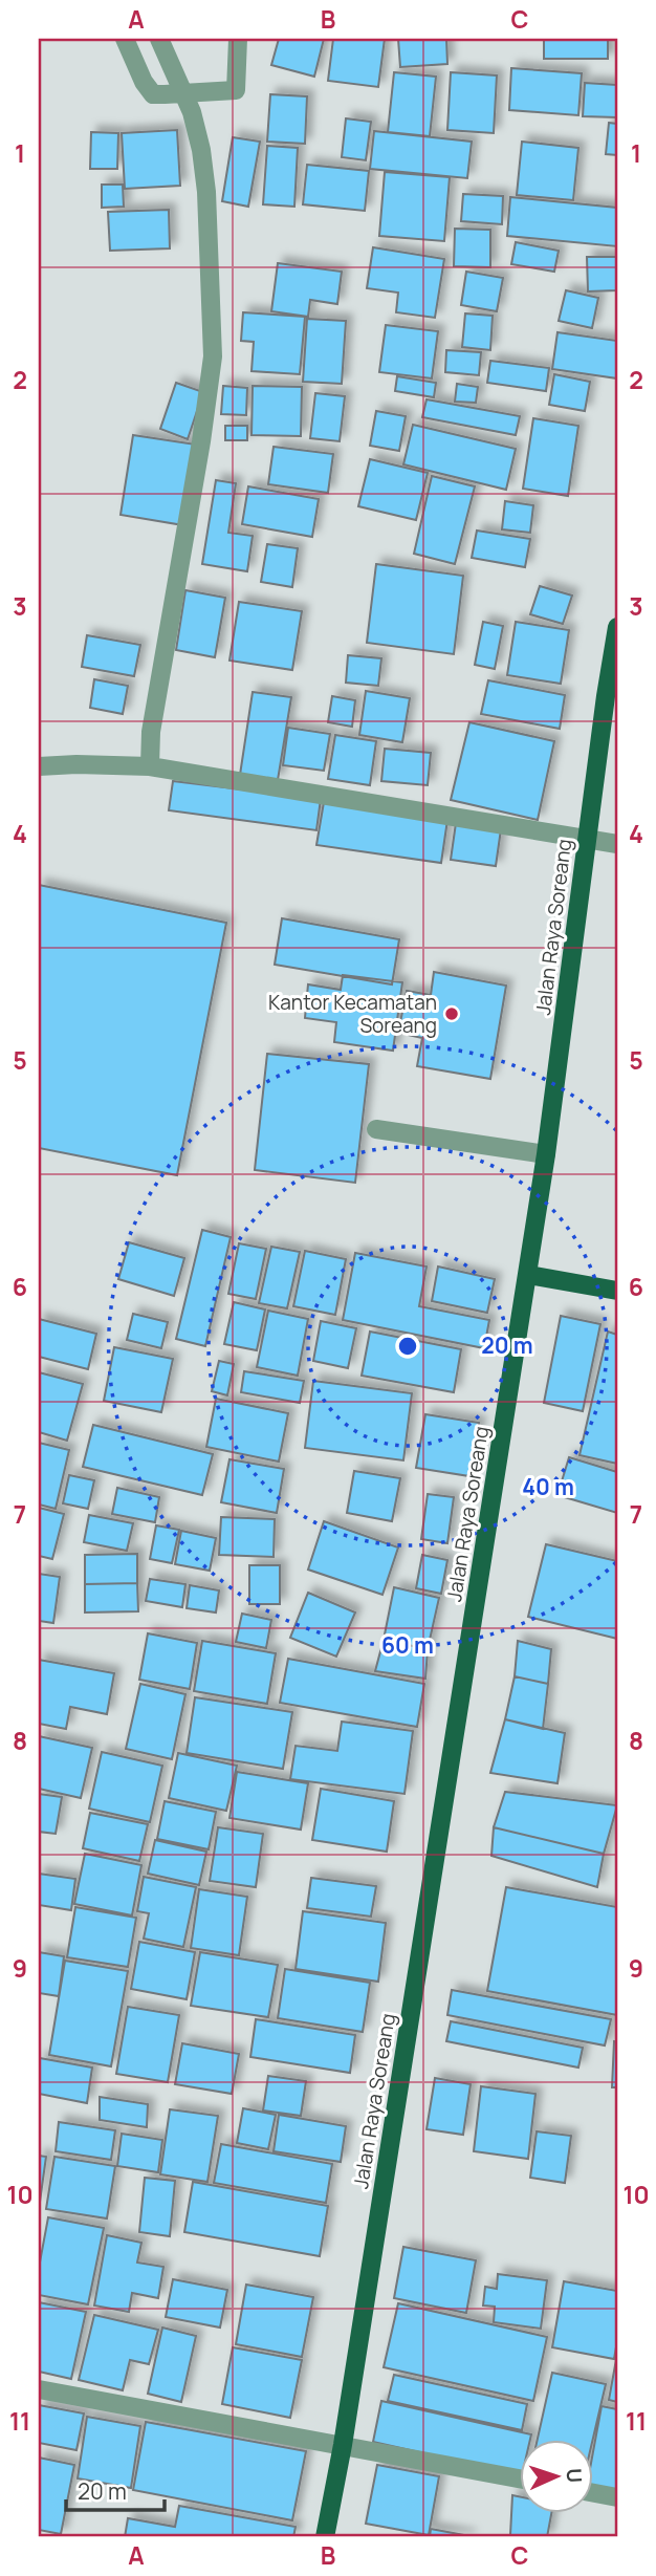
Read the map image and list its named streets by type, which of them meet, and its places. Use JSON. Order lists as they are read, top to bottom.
{
  "streets": {
    "main road": ["Jalan Raya Soreang"]
  },
  "places": ["Kantor Kecamatan Soreang"],
  "scale_bar": "20 m",
  "north": "right",
  "grid": {
    "columns": ["A", "B", "C"],
    "rows": [
      "1",
      "2",
      "3",
      "4",
      "5",
      "6",
      "7",
      "8",
      "9",
      "10",
      "11"
    ]
  },
  "rings": ["20 m", "40 m", "60 m"]
}
